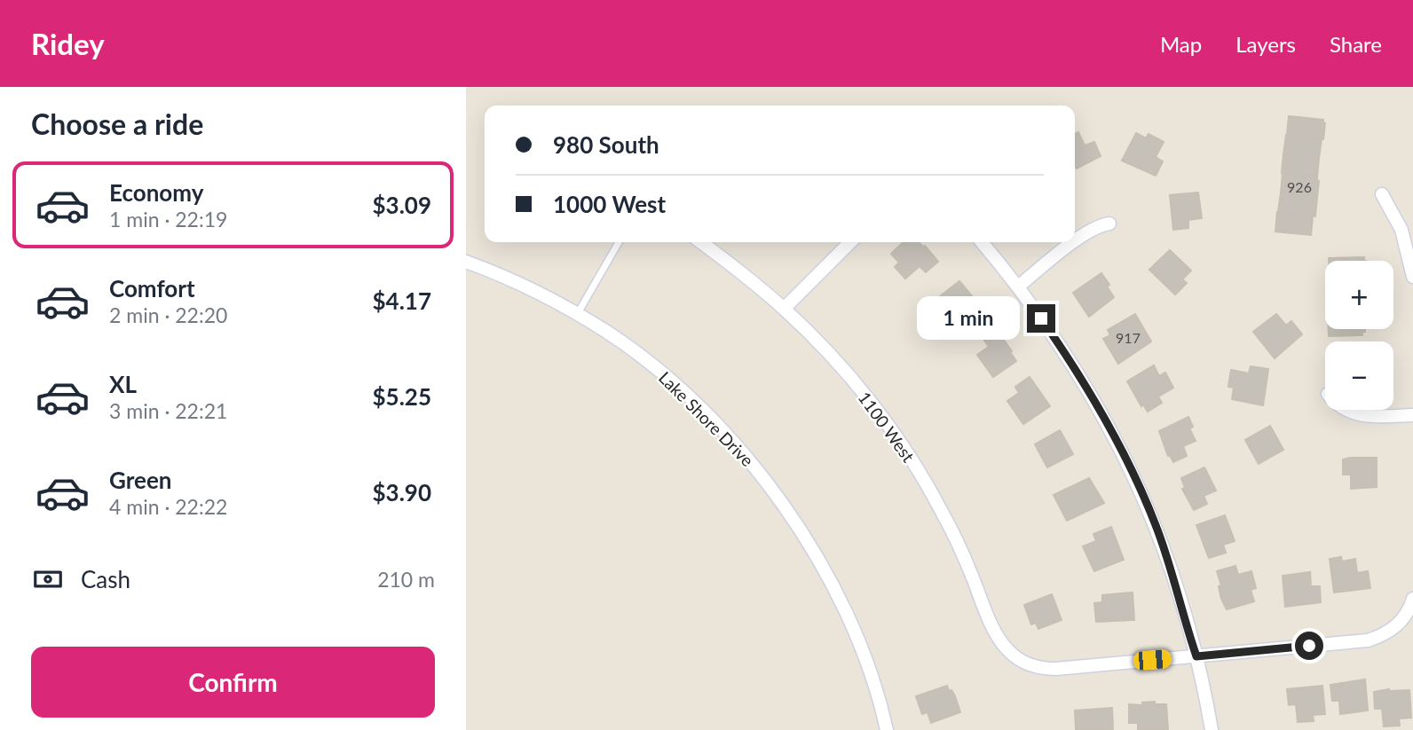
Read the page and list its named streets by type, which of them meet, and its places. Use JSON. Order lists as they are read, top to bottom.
{
  "streets": {
    "street": ["Lake Shore Drive", "1100 West"]
  },
  "house_numbers": ["926", "917"],
  "page": {
    "header": "Ridey",
    "nav": ["Map", "Layers", "Share"],
    "heading": "Choose a ride",
    "banner": ["980 South", "1000 West"],
    "list": [
      {
        "name": "Economy",
        "note": "1 min · 22:19",
        "value": "$3.09"
      },
      {
        "name": "Comfort",
        "note": "2 min · 22:20",
        "value": "$4.17"
      },
      {
        "name": "XL",
        "note": "3 min · 22:21",
        "value": "$5.25"
      },
      {
        "name": "Green",
        "note": "4 min · 22:22",
        "value": "$3.90"
      }
    ],
    "map_buttons": ["+", "−"],
    "bubble": "1 min",
    "pay": ["Cash", "210 m"],
    "buttons": "Confirm"
  }
}
